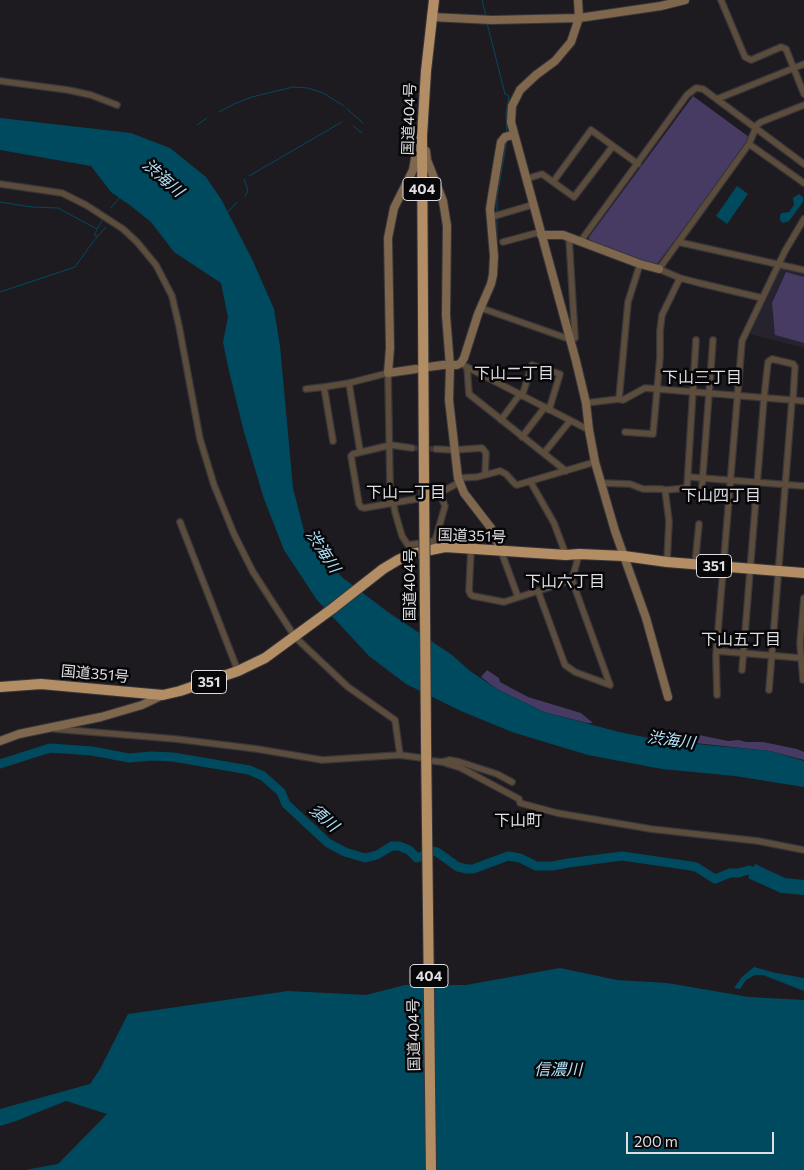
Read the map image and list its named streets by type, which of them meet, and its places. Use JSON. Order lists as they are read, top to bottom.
{
  "streets": {
    "highway": [
      "国道404号",
      "404",
      "国道351号",
      "351"
    ]
  },
  "districts": [
    "下山二丁目",
    "下山三丁目",
    "下山一丁目",
    "下山四丁目",
    "下山六丁目",
    "下山五丁目",
    "下山町"
  ],
  "water": ["渋海川", "須川", "信濃川"],
  "scale_bar": "200 m"
}
